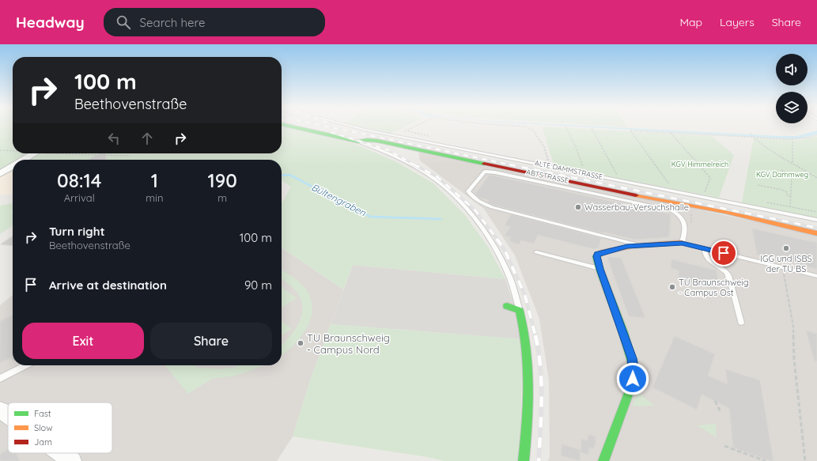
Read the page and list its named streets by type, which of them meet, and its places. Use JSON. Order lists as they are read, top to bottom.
{
  "streets": {
    "street": ["ABTSTRASSE"],
    "lane": ["ALTE DAMMSTRASSE"]
  },
  "water": ["Bültengraben"],
  "parks": ["KGV Himmelreich", "KGV Dammweg"],
  "places": [
    "Wasserbau-Versuchshalle",
    "IGG und ISBS der TU BS",
    "TU Braunschweig - Campus Ost",
    "TU Braunschweig - Campus Nord"
  ],
  "legend": ["Fast", "Slow", "Jam"],
  "page": {
    "header": "Headway",
    "search": "Search here",
    "nav": ["Map", "Layers", "Share"],
    "turn": ["100 m", "Beethovenstraße"],
    "eta": [
      "08:14",
      "Arrival",
      "1",
      "min",
      "190",
      "m"
    ],
    "list": [
      {
        "name": "Turn right",
        "note": "Beethovenstraße",
        "value": "100 m"
      },
      {
        "name": "Arrive at destination",
        "value": "90 m"
      }
    ],
    "buttons": ["Exit", "Share"]
  }
}
